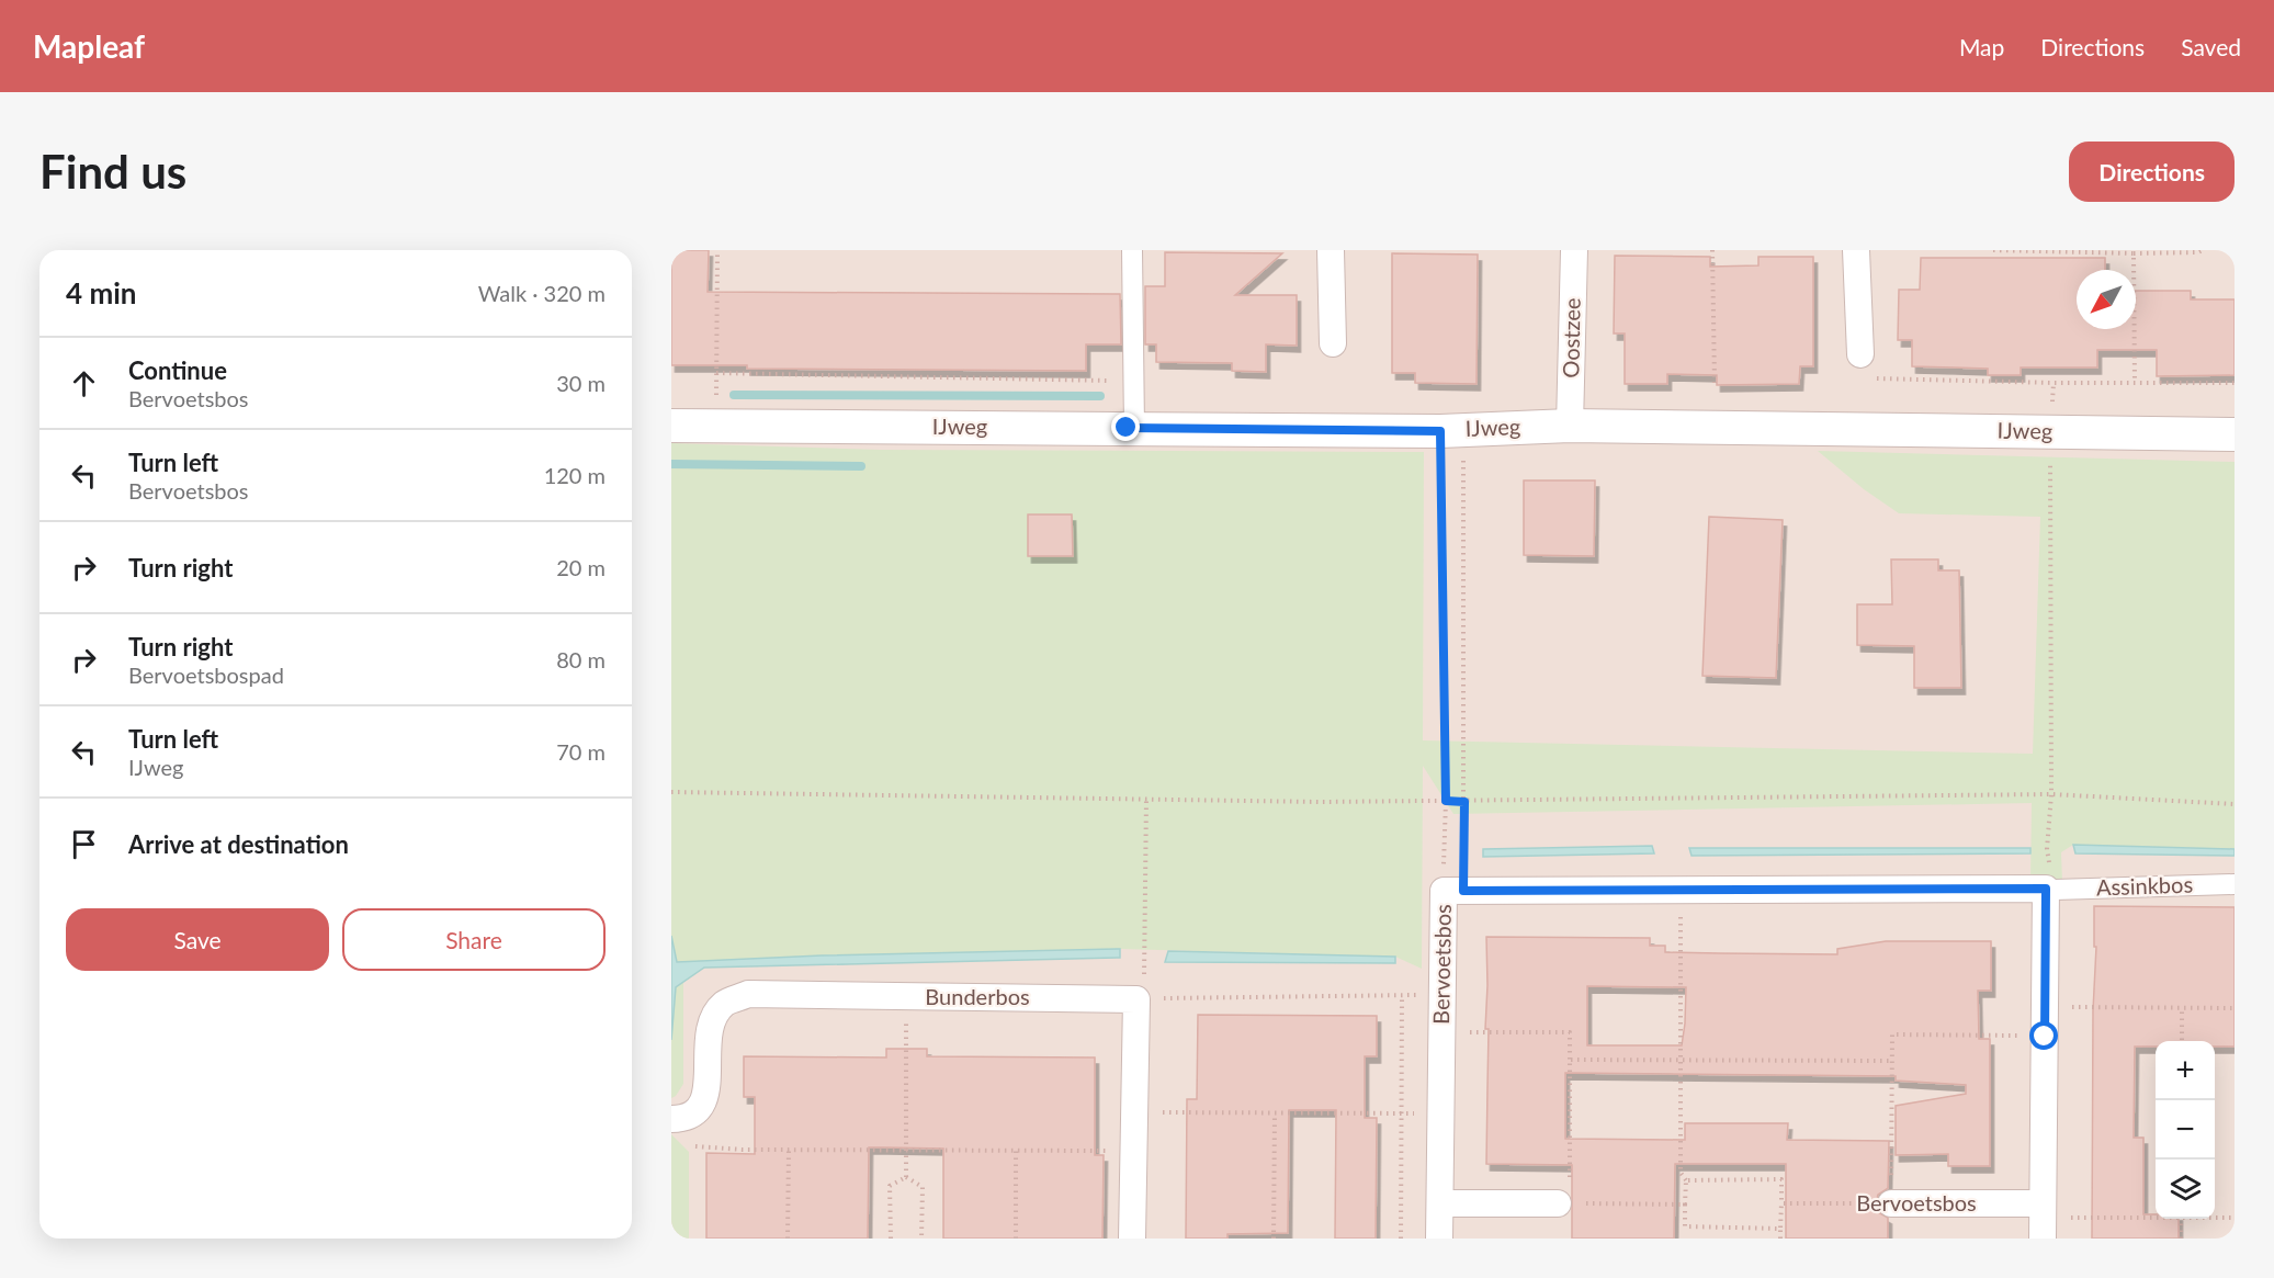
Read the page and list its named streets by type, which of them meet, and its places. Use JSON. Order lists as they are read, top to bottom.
{
  "streets": {
    "street": [
      "Oostzee",
      "IJweg",
      "Assinkbos",
      "Bervoetsbos",
      "Bunderbos"
    ]
  },
  "crossings": [
    ["Oostzee", "IJweg"]
  ],
  "north": "bottom left",
  "page": {
    "header": "Mapleaf",
    "nav": ["Map", "Directions", "Saved"],
    "buttons": [
      "Directions",
      ["Save", "Share"]
    ],
    "title": "Find us",
    "heading": ["4 min", "Walk · 320 m"],
    "list": [
      ["Continue", "Bervoetsbos", "30 m"],
      ["Turn left", "Bervoetsbos", "120 m"],
      ["Turn right", "20 m"],
      ["Turn right", "Bervoetsbospad", "80 m"],
      ["Turn left", "IJweg", "70 m"],
      "Arrive at destination"
    ],
    "map_buttons": ["+", "−"]
  }
}
